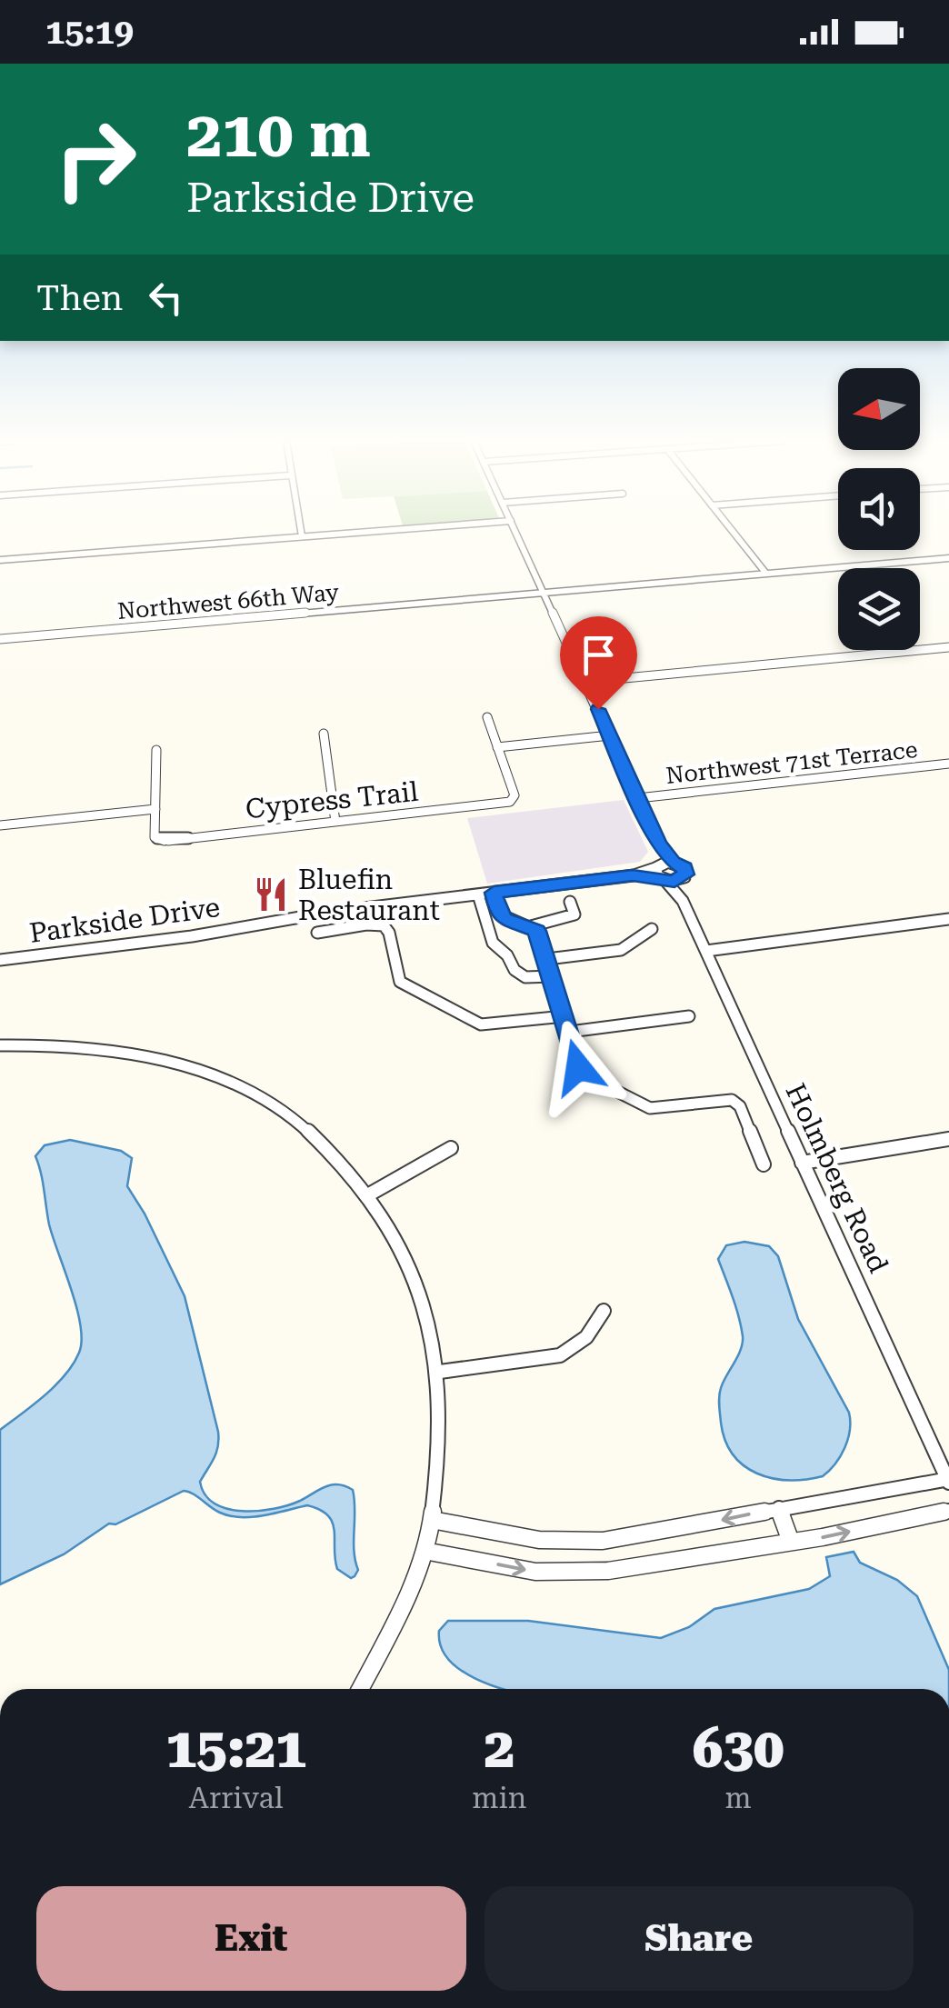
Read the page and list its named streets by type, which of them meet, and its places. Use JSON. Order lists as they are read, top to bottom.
{
  "streets": {
    "street": [
      "Northwest 66th Way",
      "Northwest 71st Terrace",
      "Cypress Trail",
      "Parkside Drive",
      "Holmberg Road"
    ]
  },
  "crossings": [
    ["Parkside Drive", "Holmberg Road"]
  ],
  "places": {
    "restaurant": ["Bluefin Restaurant"]
  },
  "north": "left",
  "page": {
    "status": "15:19",
    "turn": ["210 m", "Parkside Drive"],
    "then": "Then",
    "eta": [
      "15:21",
      "Arrival",
      "2",
      "min",
      "630",
      "m"
    ],
    "buttons": ["Exit", "Share"]
  }
}
